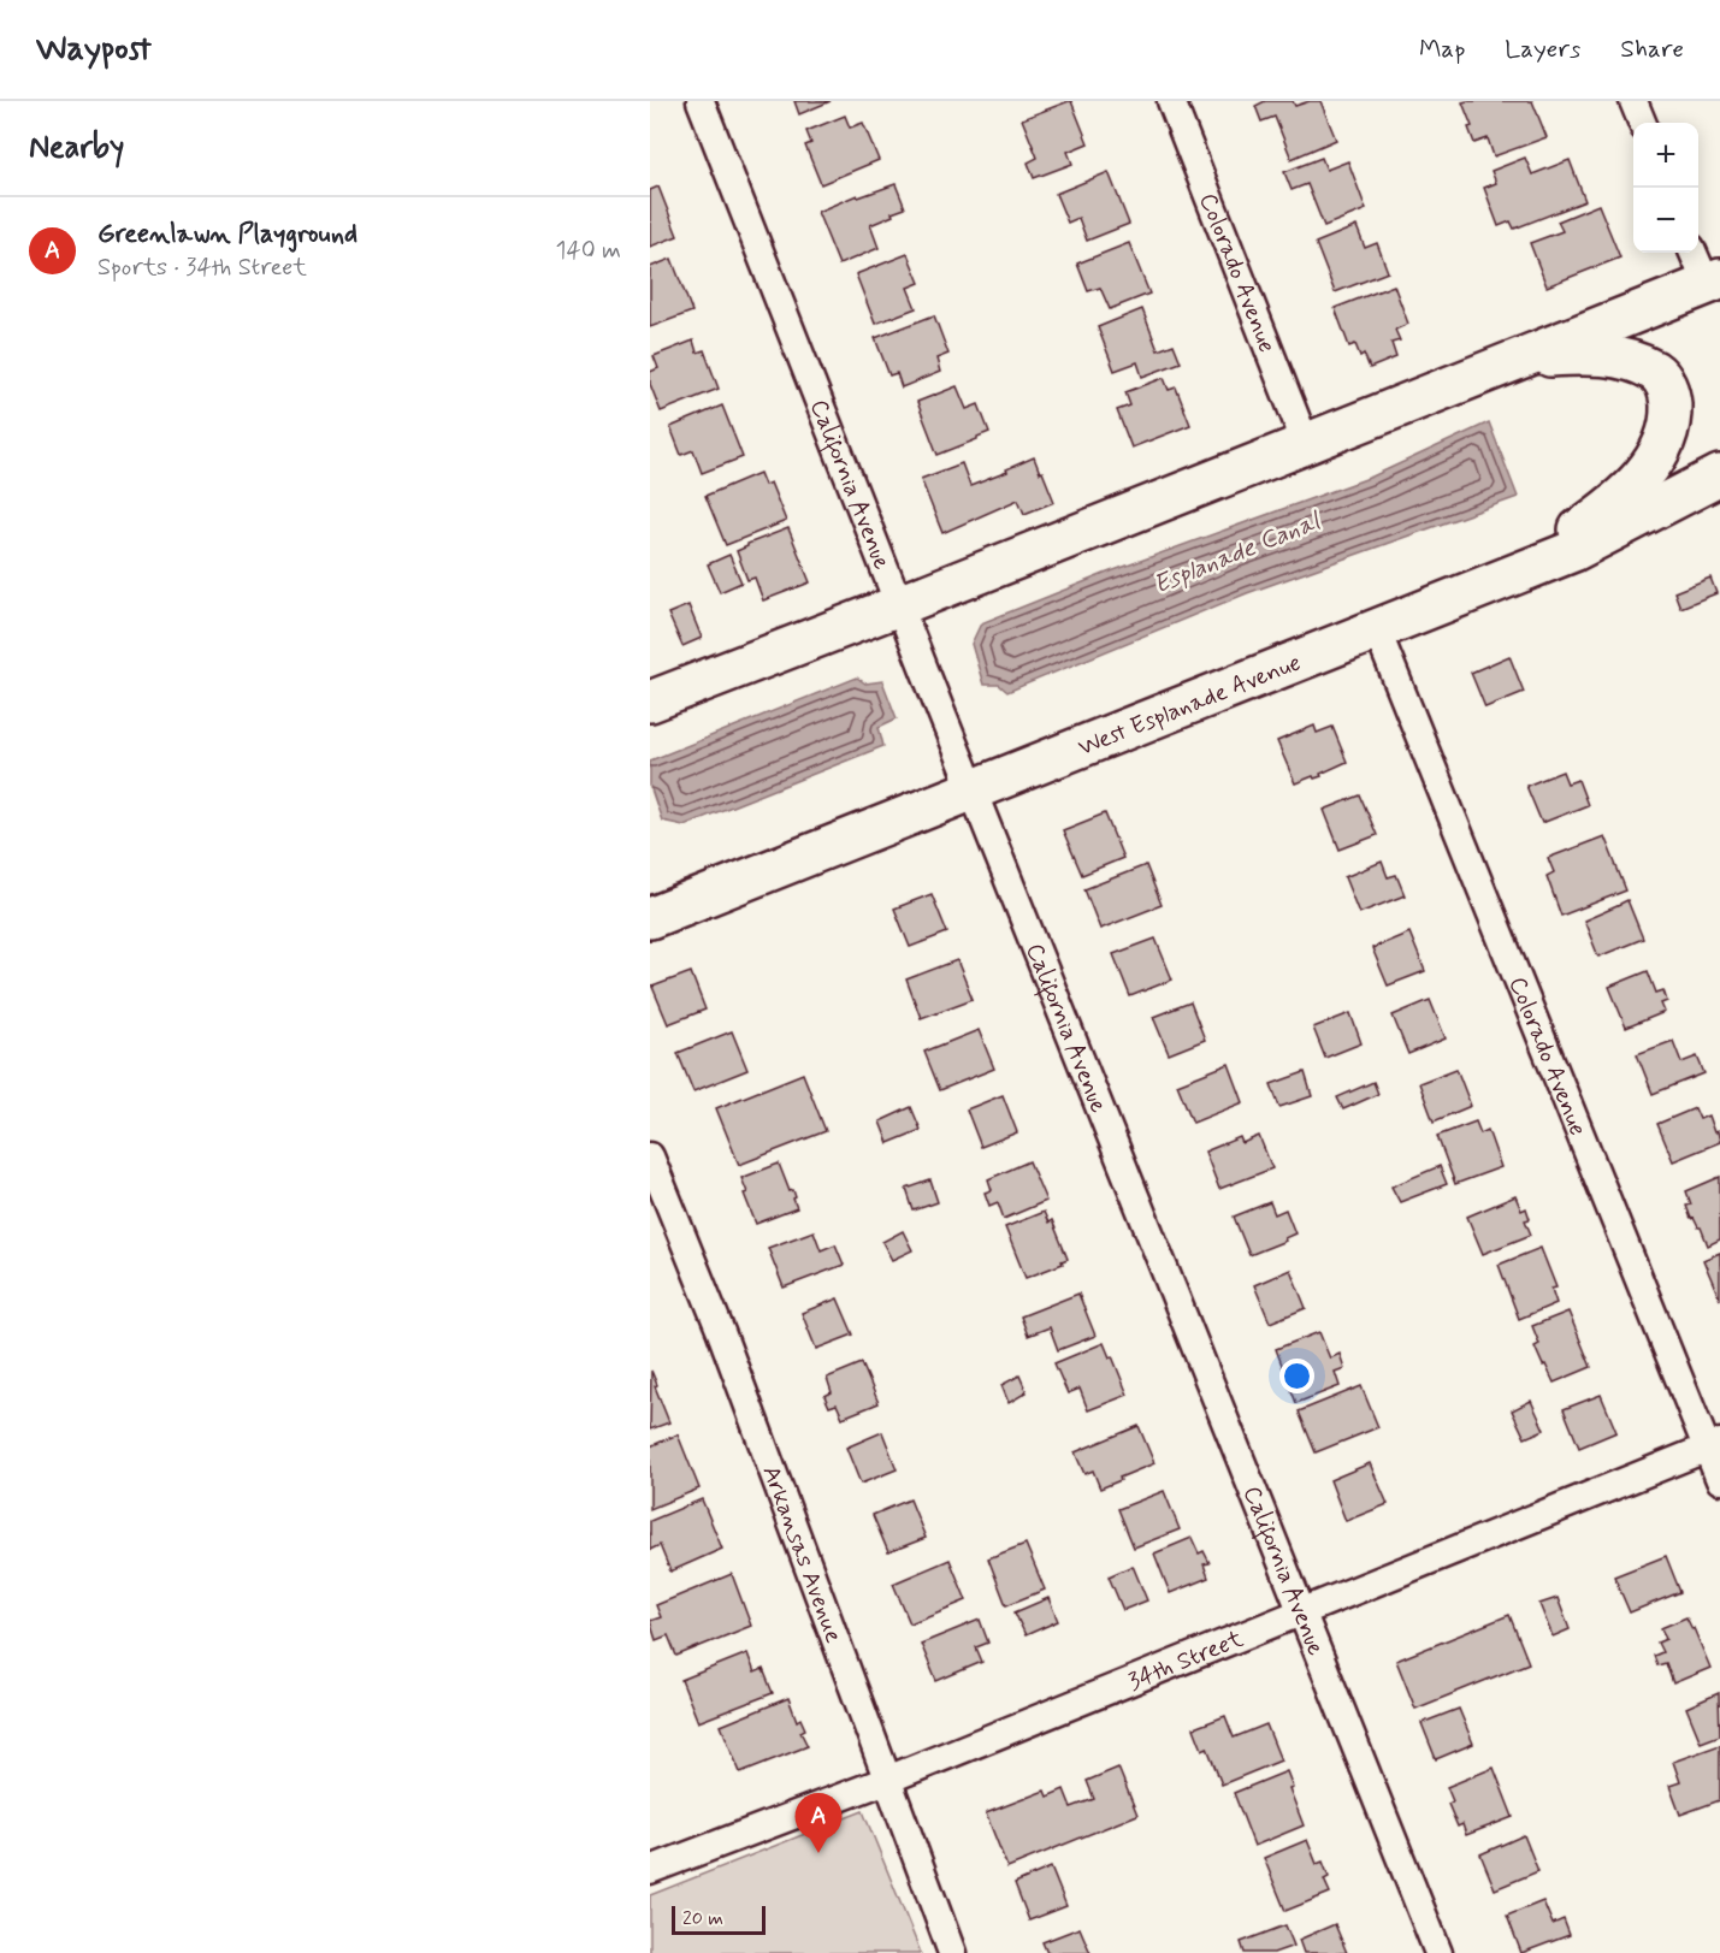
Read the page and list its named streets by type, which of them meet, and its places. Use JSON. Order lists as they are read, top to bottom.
{
  "streets": {
    "main road": ["West Esplanade Avenue"],
    "street": [
      "Colorado Avenue",
      "California Avenue",
      "Arkansas Avenue",
      "34th Street"
    ]
  },
  "crossings": [
    ["Colorado Avenue", "West Esplanade Avenue"],
    ["Colorado Avenue", "34th Street"],
    ["California Avenue", "West Esplanade Avenue"],
    ["California Avenue", "34th Street"],
    ["Arkansas Avenue", "34th Street"]
  ],
  "water": ["Esplanade Canal"],
  "scale_bar": "20 m",
  "page": {
    "header": "Waypost",
    "nav": ["Map", "Layers", "Share"],
    "heading": "Nearby",
    "map_buttons": ["+", "−"],
    "list": [
      {
        "mark": "A",
        "name": "Greenlawn Playground",
        "note": "Sports · 34th Street",
        "value": "140 m"
      }
    ],
    "pins": "A",
    "scale": "20 m"
  }
}
